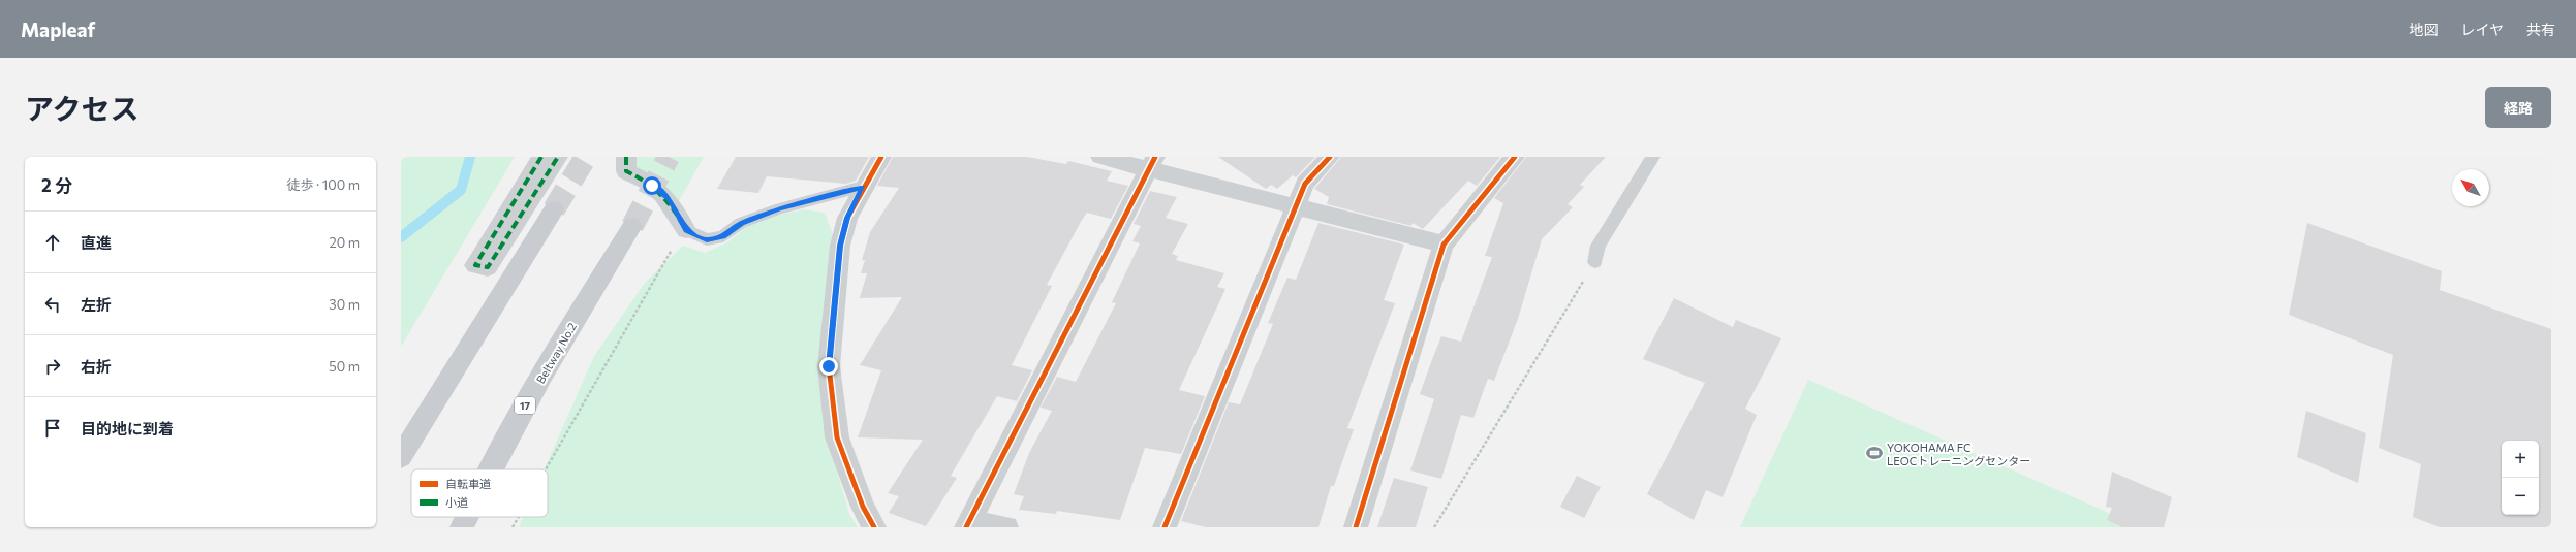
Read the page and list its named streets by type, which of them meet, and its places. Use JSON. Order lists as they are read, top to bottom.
{
  "streets": {
    "main road": ["Beltway No.2", "17"]
  },
  "places": {
    "sports": ["YOKOHAMA FC LEOCトレーニングセンター"]
  },
  "legend": ["自転車道", "小道"],
  "north": "top left",
  "page": {
    "header": "Mapleaf",
    "nav": ["地図", "レイヤ", "共有"],
    "title": "アクセス",
    "buttons": "経路",
    "heading": ["2 分", "徒歩 · 100 m"],
    "list": [
      ["直進", "20 m"],
      ["左折", "30 m"],
      ["右折", "50 m"],
      "目的地に到着"
    ],
    "map_buttons": ["+", "−"]
  }
}
